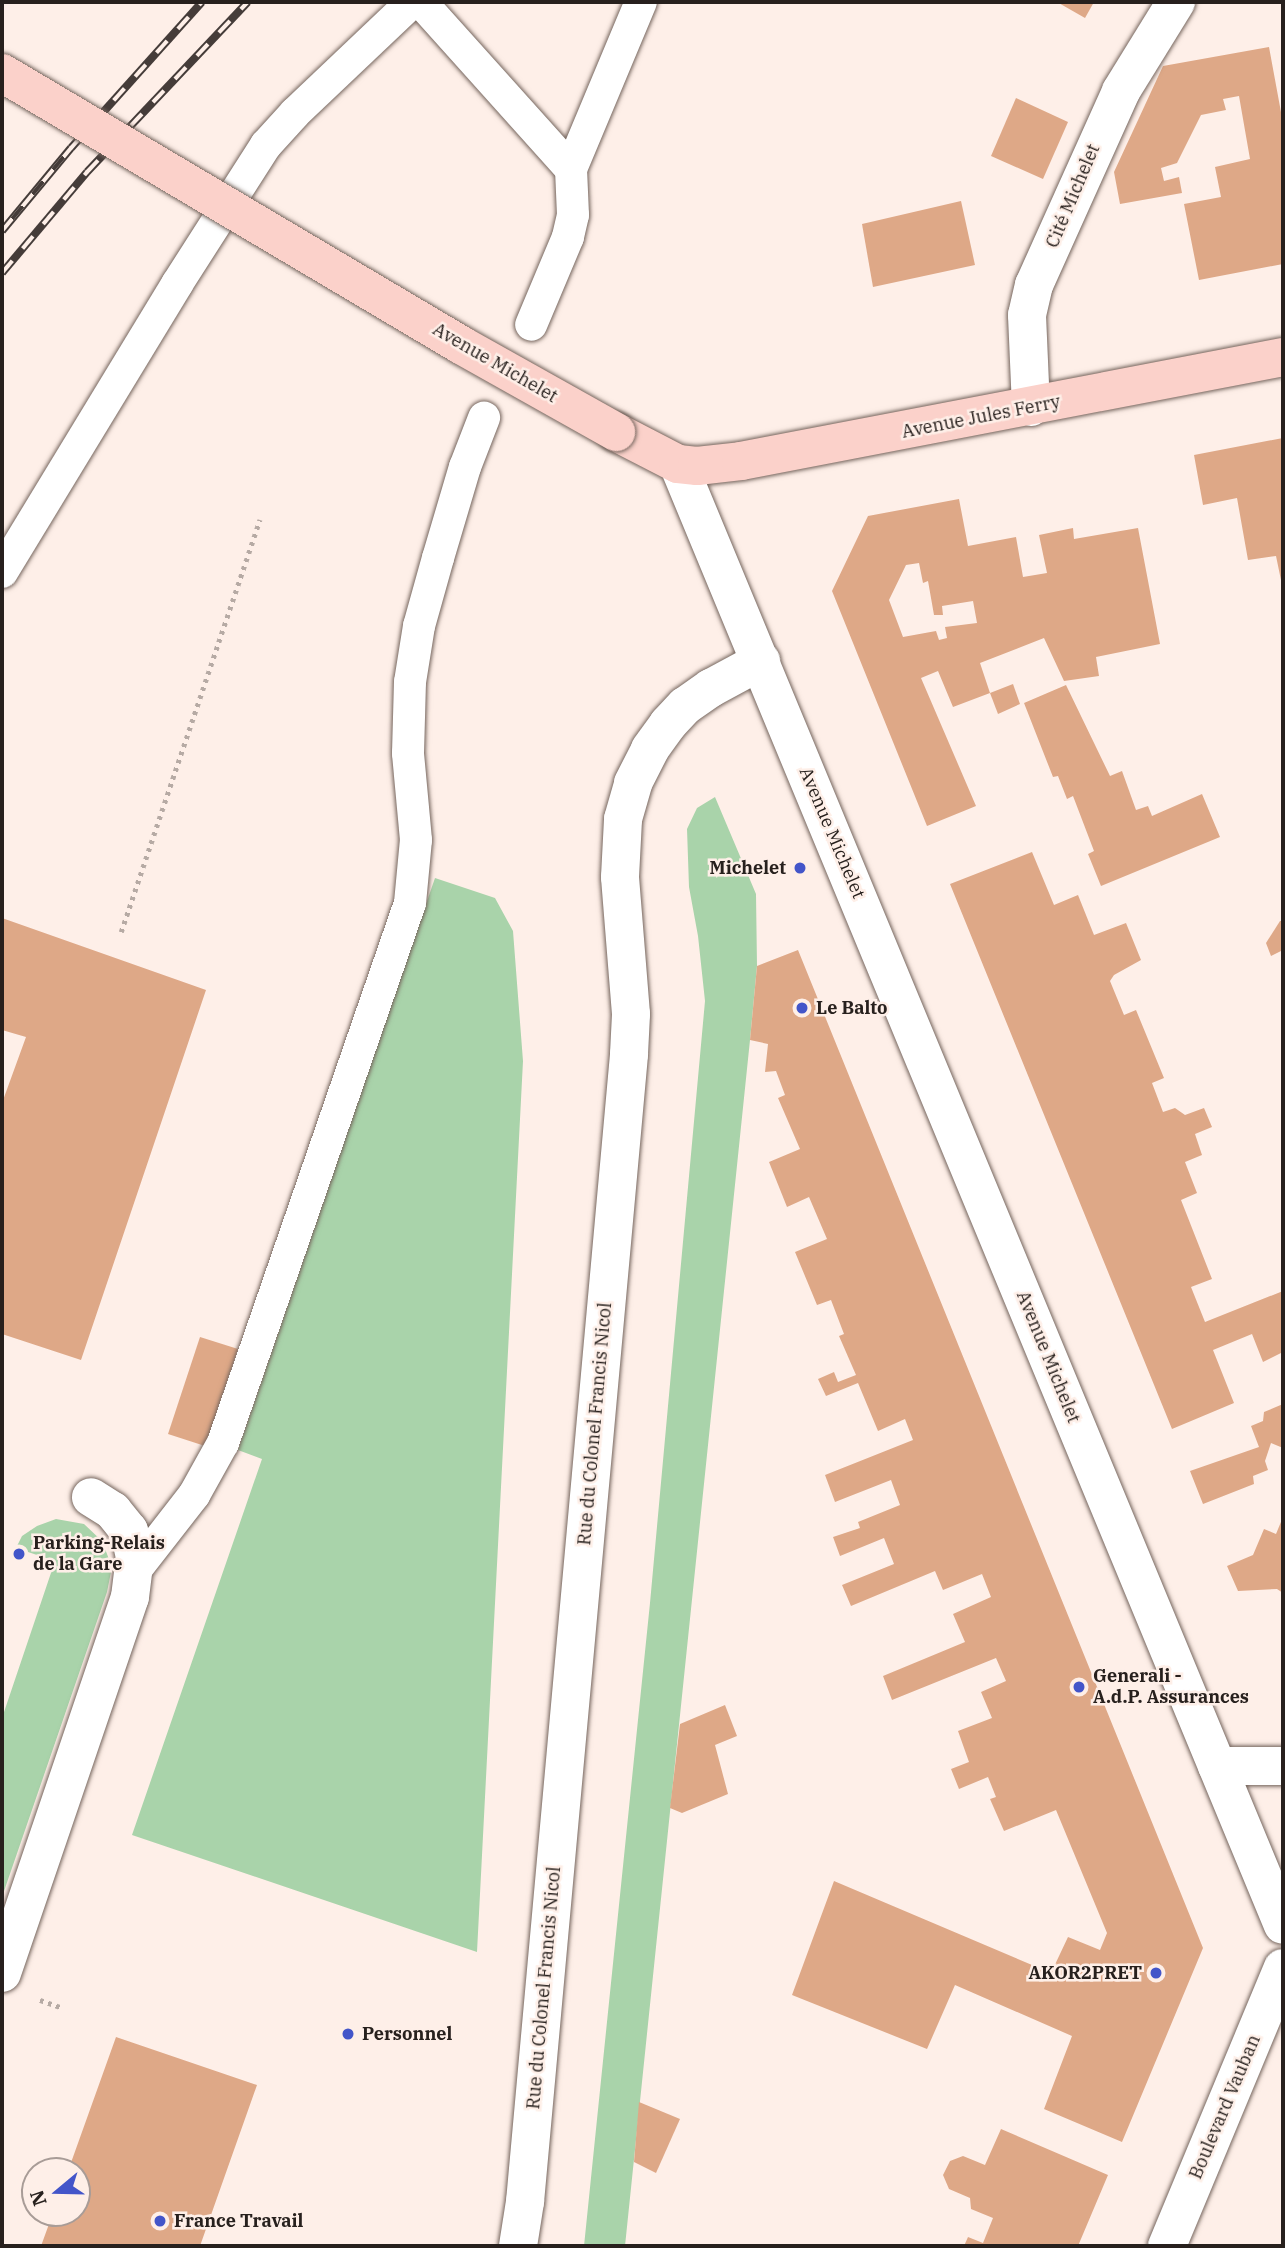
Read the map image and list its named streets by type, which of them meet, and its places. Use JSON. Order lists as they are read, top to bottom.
{
  "streets": {
    "main road": ["Avenue Michelet", "Avenue Jules Ferry"],
    "street": ["Cité Michelet", "Rue du Colonel Francis Nicol", "Boulevard Vauban"]
  },
  "crossings": [
    ["Cité Michelet", "Avenue Jules Ferry"],
    ["Avenue Michelet", "Avenue Jules Ferry"],
    ["Avenue Michelet", "Rue du Colonel Francis Nicol"]
  ],
  "places": [
    "Michelet",
    "Le Balto",
    "Parking-Relais de la Gare",
    "Generali - A.d.P. Assurances",
    "AKOR2PRET",
    "Personnel",
    "France Travail"
  ],
  "north": "left"
}
